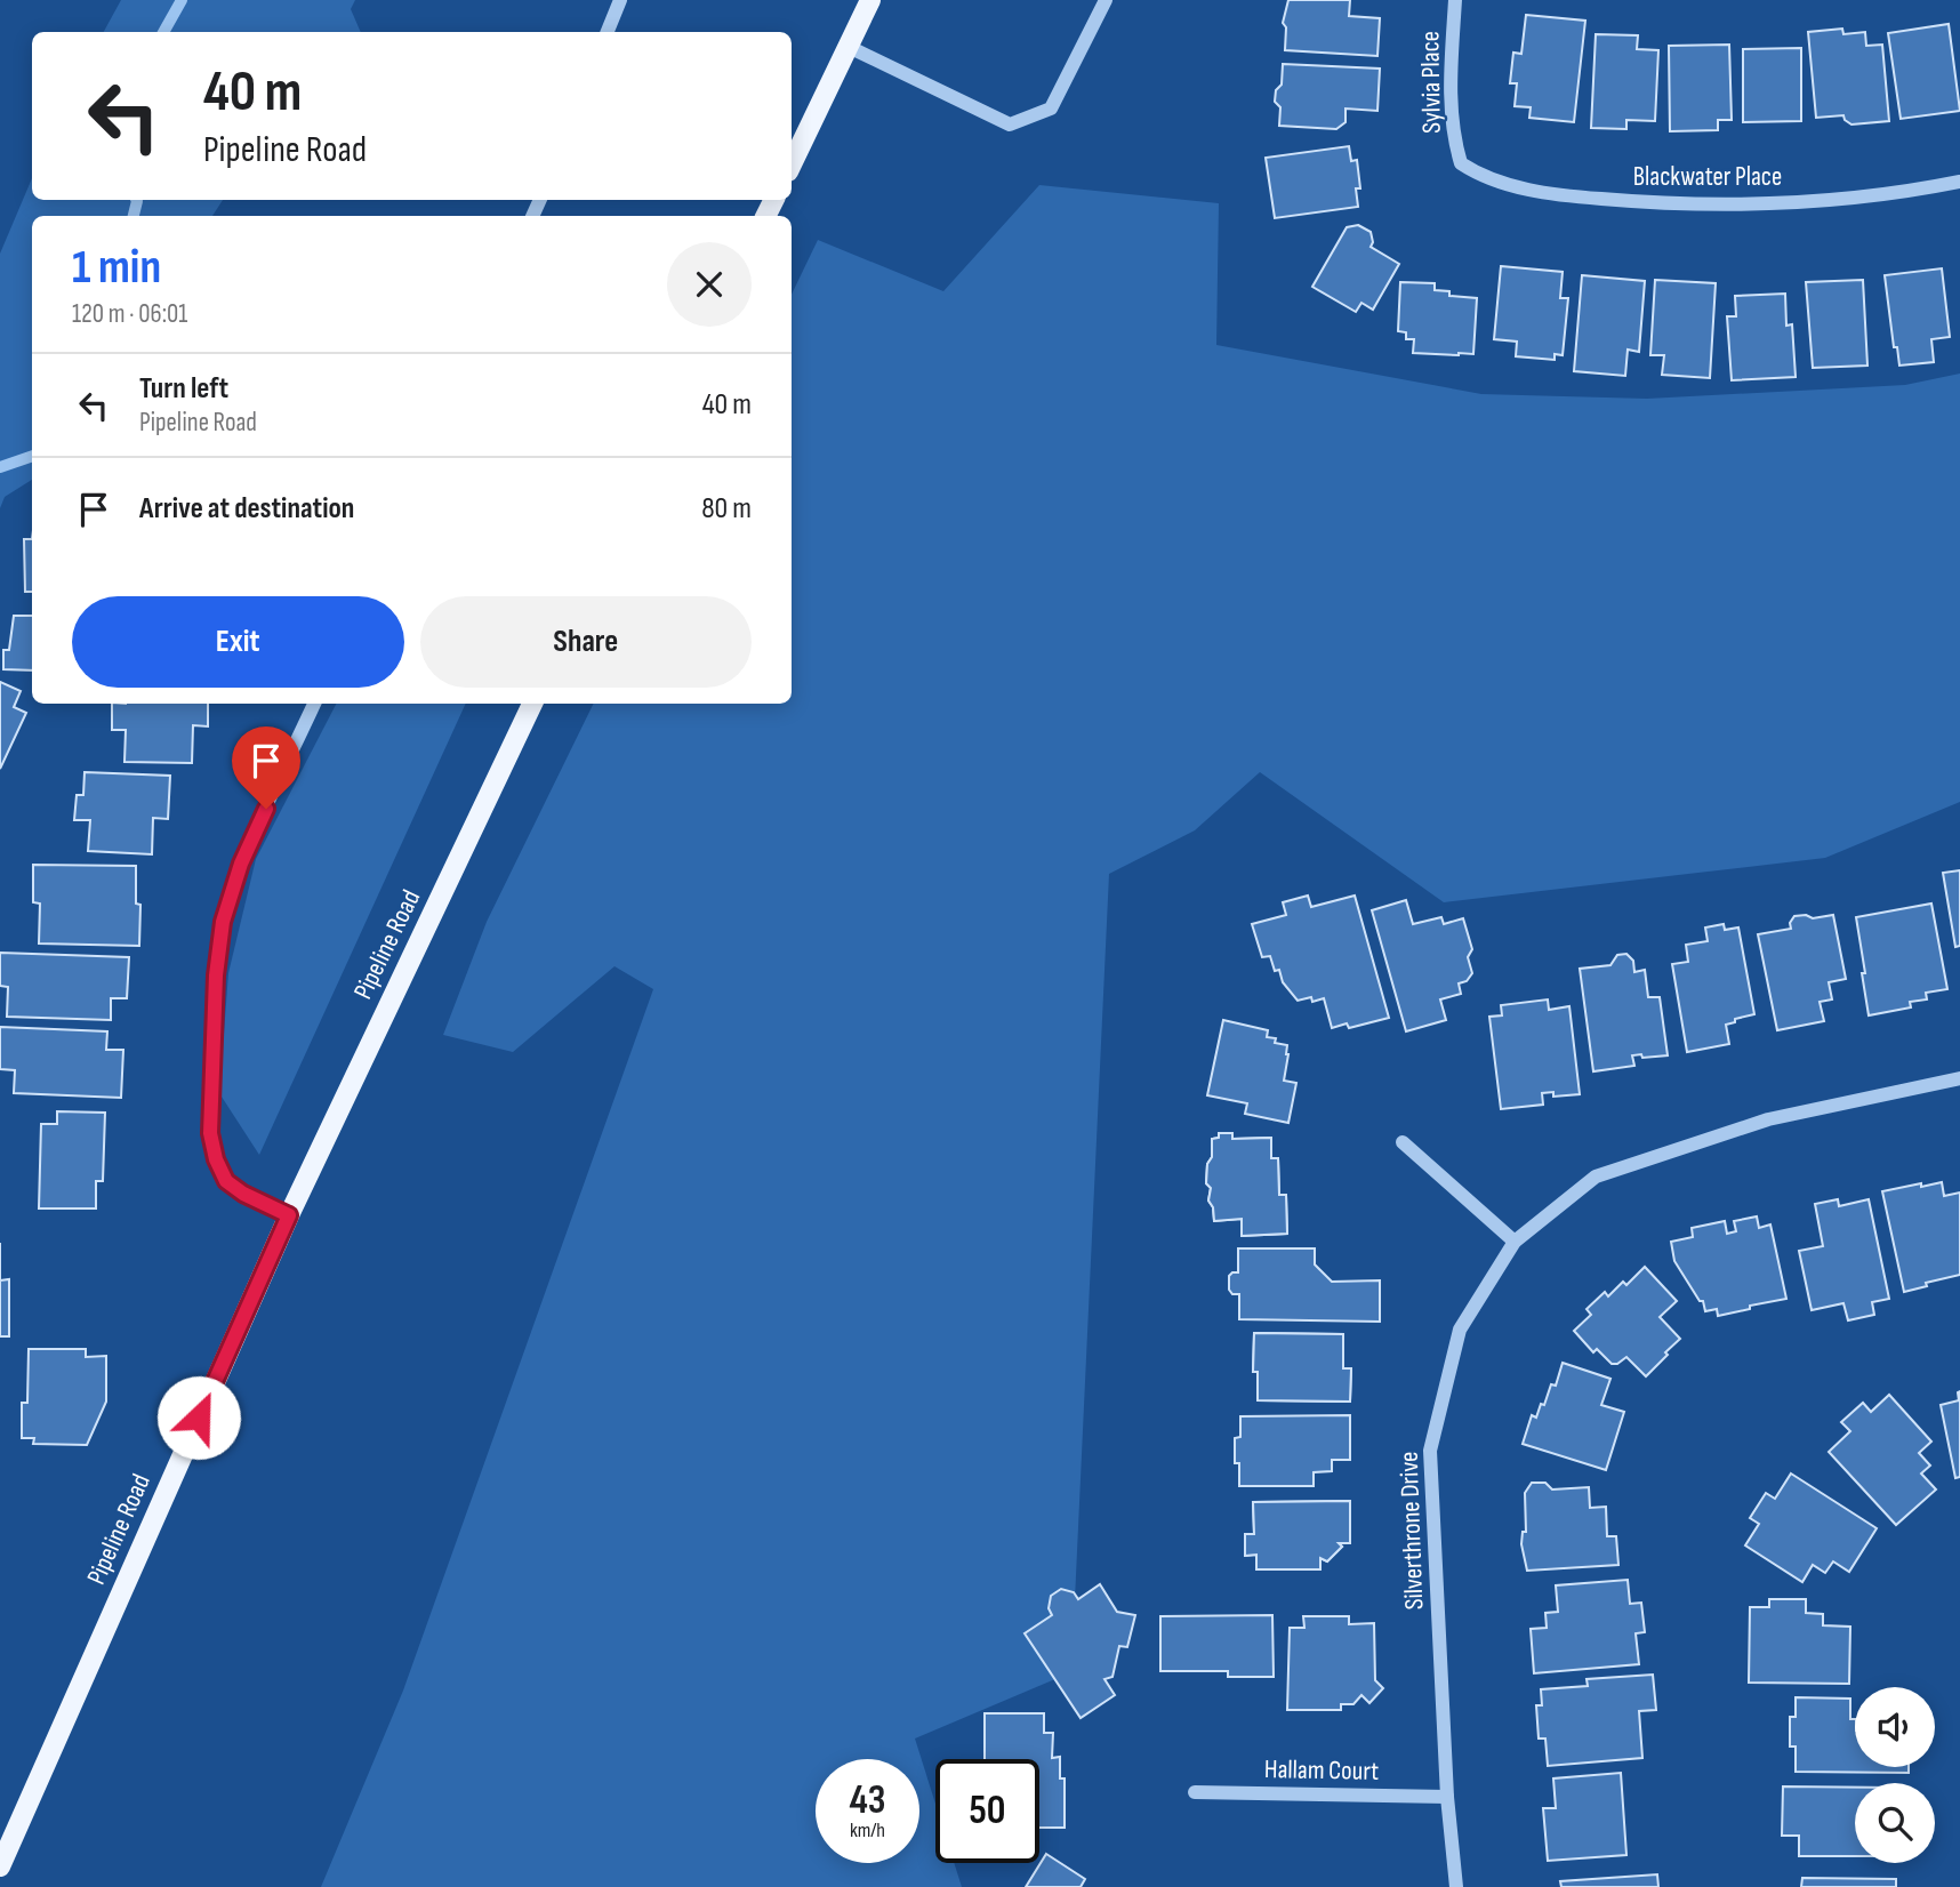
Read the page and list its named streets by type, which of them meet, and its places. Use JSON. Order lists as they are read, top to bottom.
{
  "streets": {
    "main road": ["Pipeline Road"],
    "street": [
      "Sylvia Place",
      "Blackwater Place",
      "Silverthrone Drive",
      "Hallam Court"
    ]
  },
  "crossings": [
    ["Sylvia Place", "Blackwater Place"],
    ["Silverthrone Drive", "Hallam Court"]
  ],
  "page": {
    "turn": ["40 m", "Pipeline Road"],
    "heading": ["1 min", "120 m · 06:01"],
    "list": [
      {
        "name": "Turn left",
        "note": "Pipeline Road",
        "value": "40 m"
      },
      {
        "name": "Arrive at destination",
        "value": "80 m"
      }
    ],
    "buttons": ["Exit", "Share"],
    "speed": "43 km/h",
    "limit": "50"
  }
}
